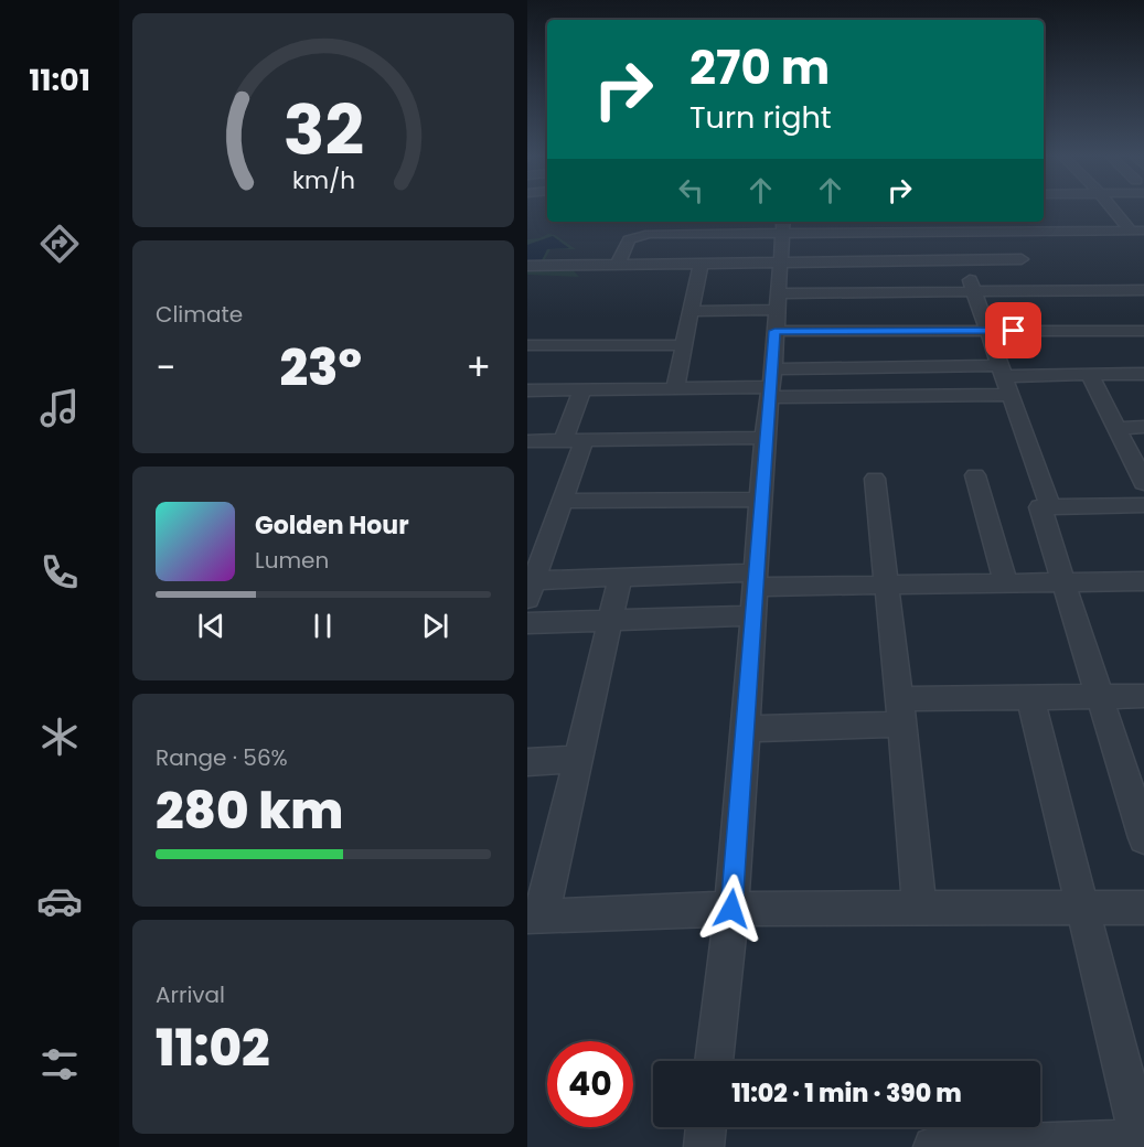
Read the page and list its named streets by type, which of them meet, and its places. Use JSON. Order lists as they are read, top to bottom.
{
  "page": {
    "tabs": "11:01",
    "turn": ["270 m", "Turn right"],
    "tile": [
      "Climate",
      ["Range · 56%", "280 km"],
      ["Arrival", "11:02"]
    ],
    "heat": ["−", "23°", "+"],
    "song": ["Golden Hour", "Lumen"],
    "limit": "40",
    "trip": "11:02 · 1 min · 390 m",
    "gauge": ["32", "km/h"]
  }
}
